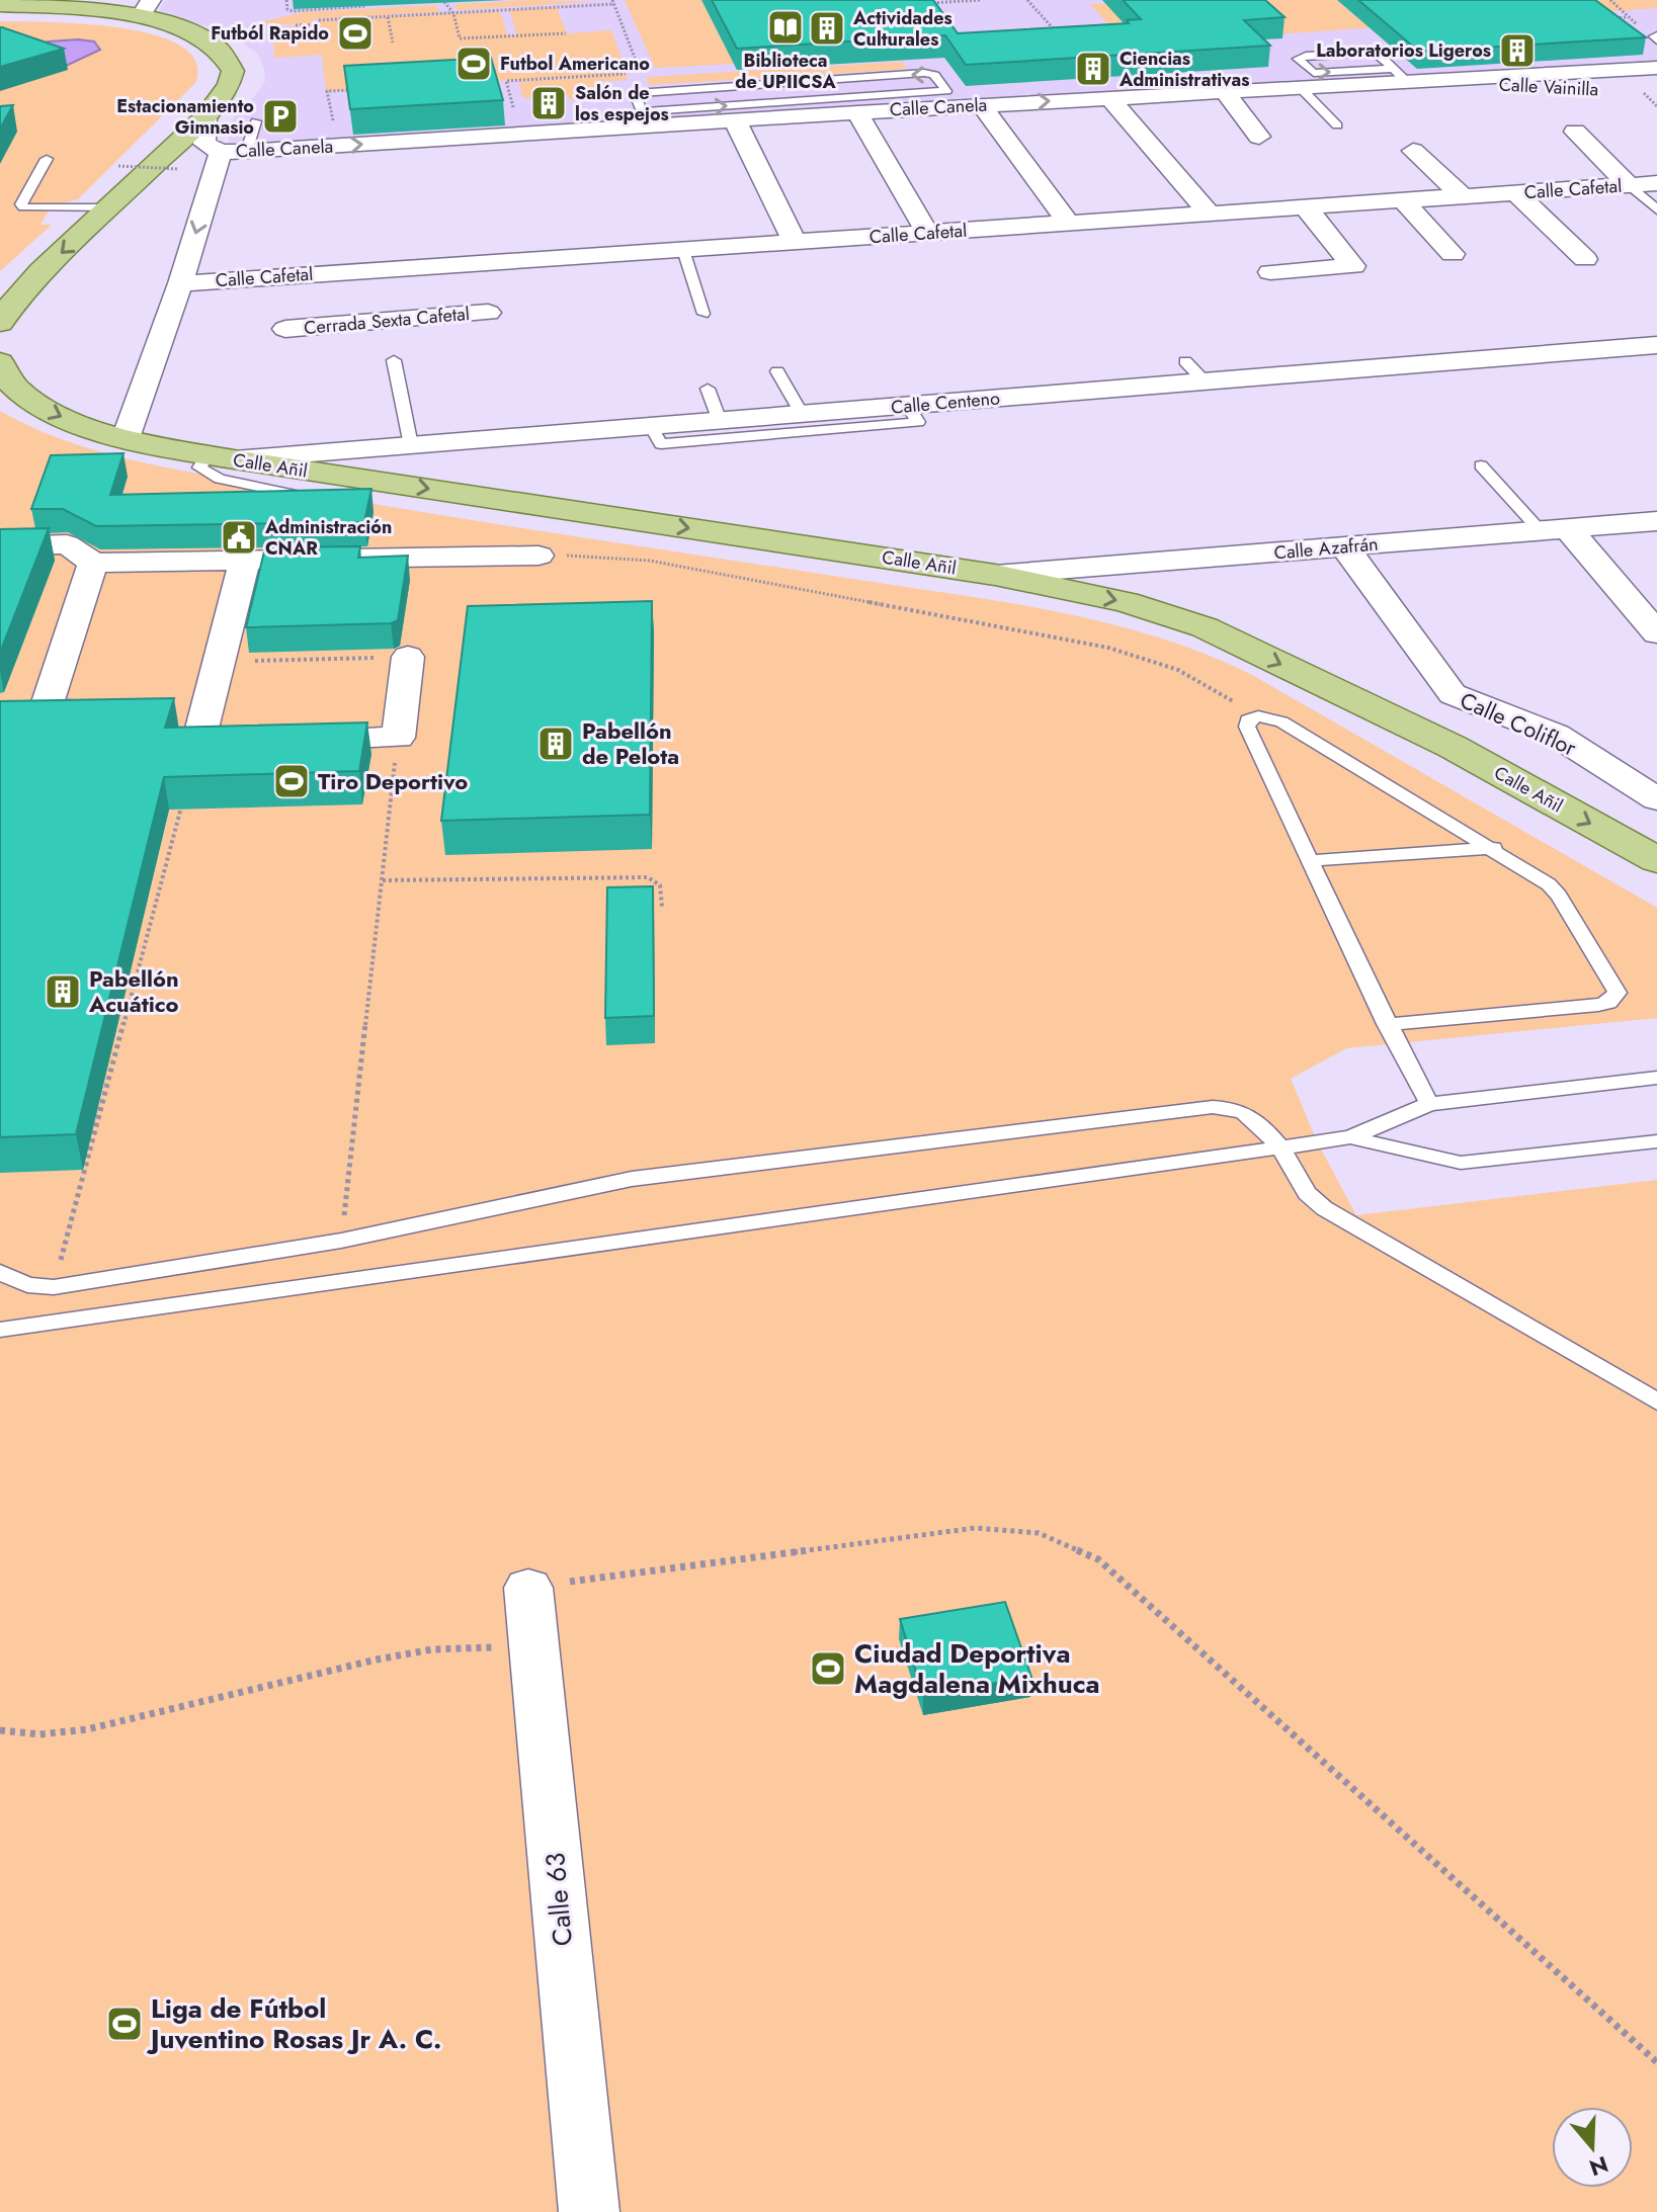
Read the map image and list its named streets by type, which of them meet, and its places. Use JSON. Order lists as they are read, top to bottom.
{
  "streets": {
    "main road": ["Calle Añil"],
    "street": [
      "Calle Vainilla",
      "Calle Canela",
      "Calle Cafetal",
      "Cerrada Sexta Cafetal",
      "Calle Centeno",
      "Calle Azafrán",
      "Calle Coliflor",
      "Calle 63"
    ]
  },
  "crossings": [
    ["Calle Vainilla", "Calle Canela"],
    ["Calle Centeno", "Calle Añil"],
    ["Calle Añil", "Calle Azafrán"],
    ["Calle Azafrán", "Calle Coliflor"]
  ],
  "one_way": ["Calle Canela", "Calle Añil"],
  "places": {
    "library": ["Biblioteca de UPIICSA"],
    "building": [
      "Actividades Culturales",
      "Laboratorios Ligeros",
      "Ciencias Administrativas",
      "Salón de los espejos",
      "Pabellón de Pelota",
      "Pabellón Acuático"
    ],
    "sports": [
      "Futból Rapido",
      "Futbol Americano",
      "Tiro Deportivo",
      "Ciudad Deportiva Magdalena Mixhuca",
      "Liga de Fútbol Juventino Rosas Jr A. C."
    ],
    "parking": ["Estacionamiento Gimnasio"],
    "public building": ["Administración CNAR"]
  },
  "north": "bottom"
}
